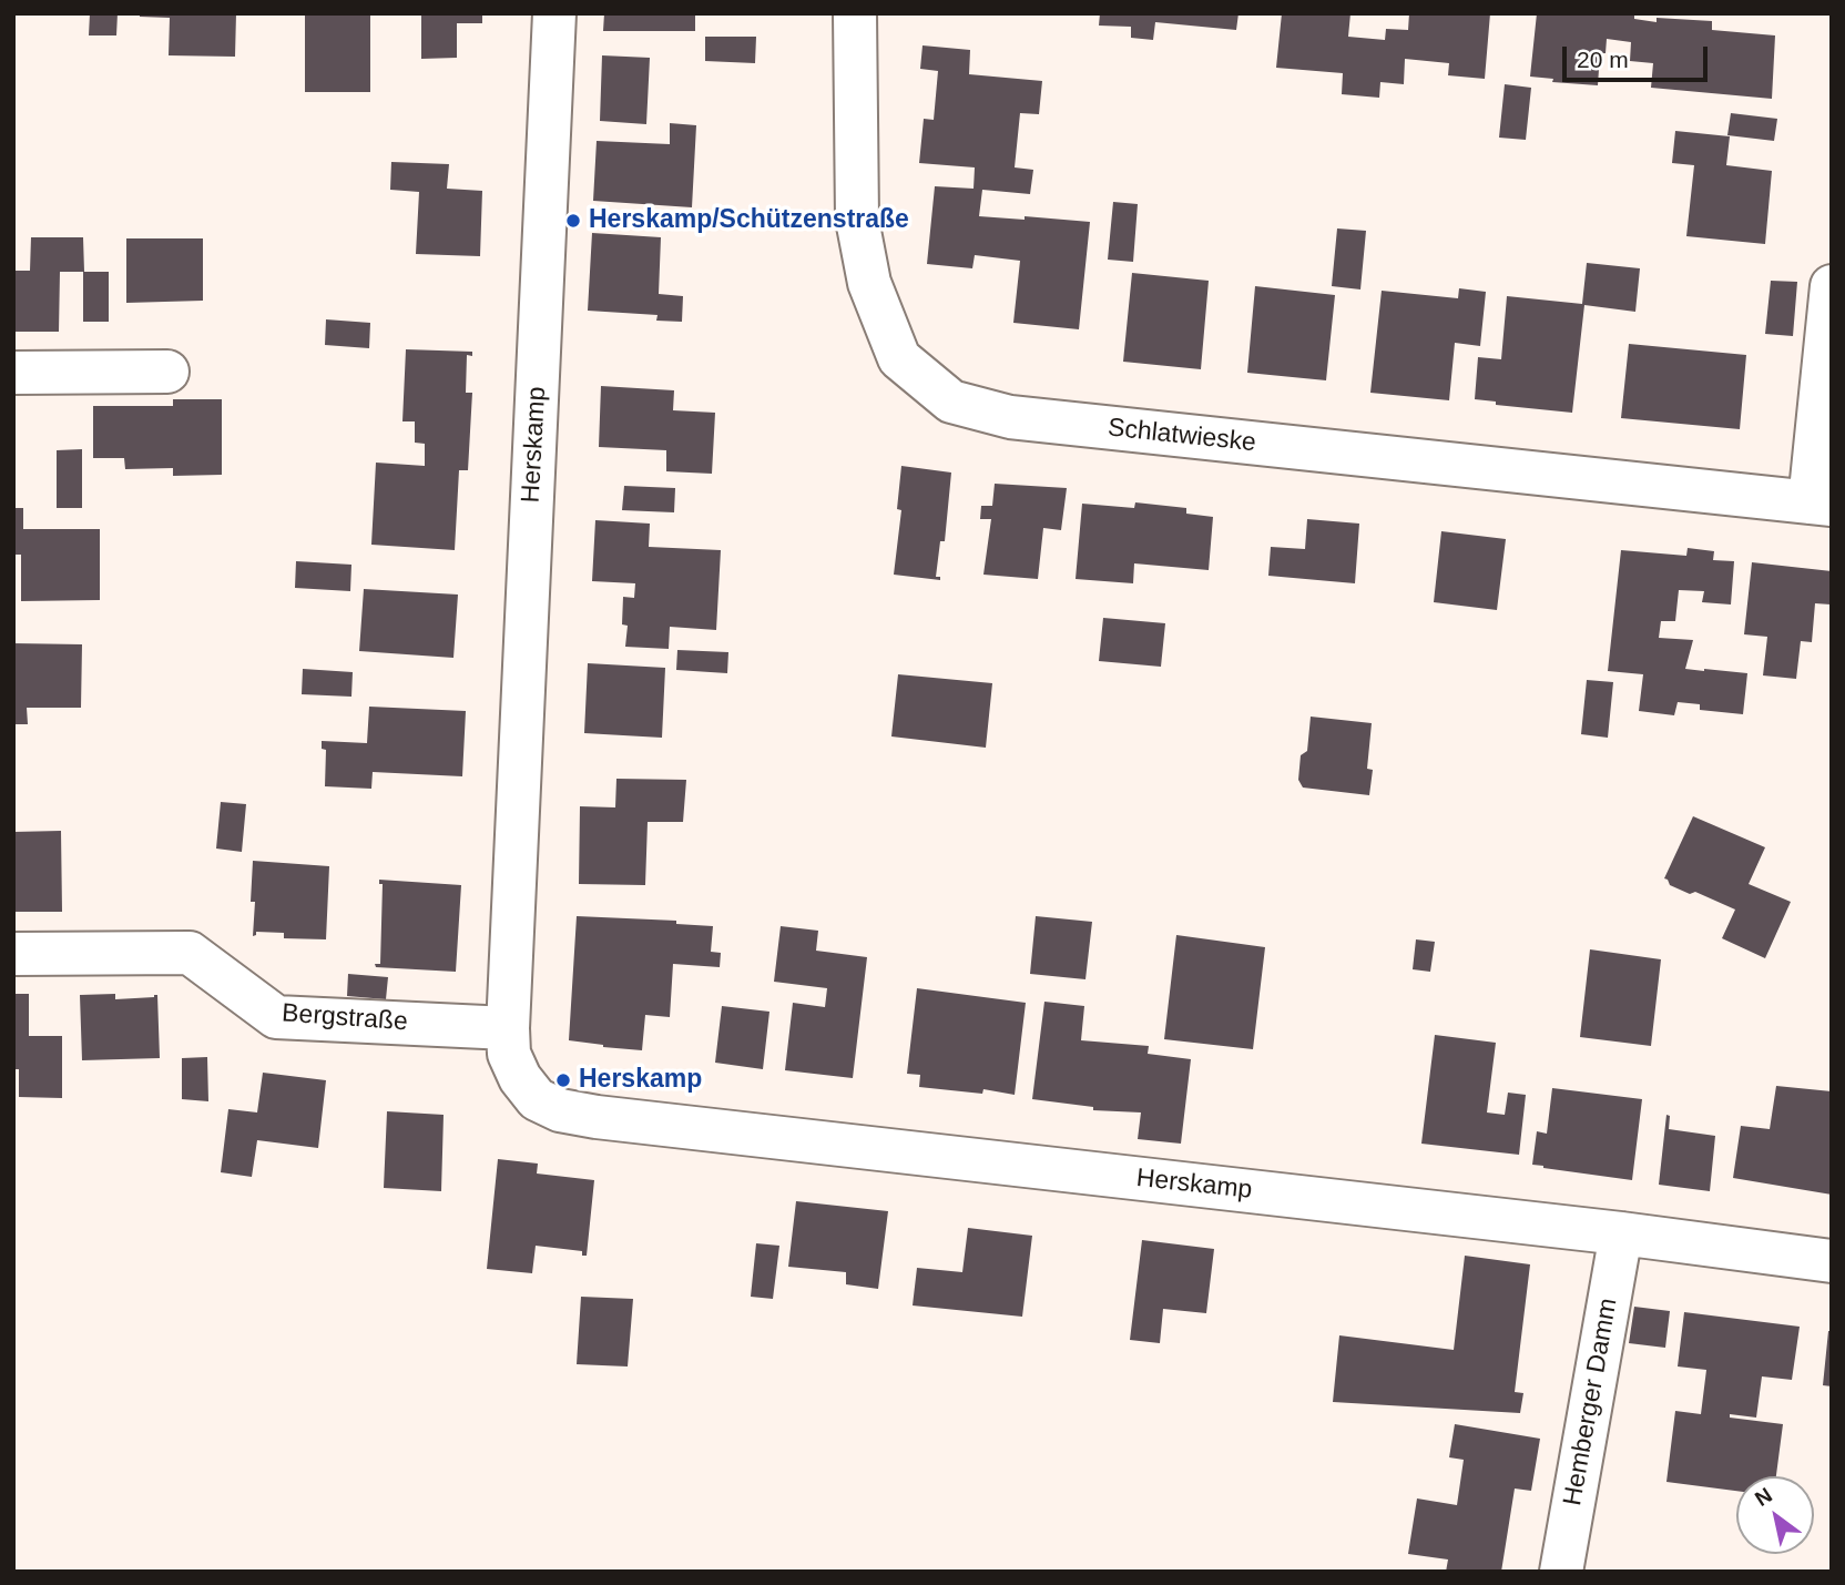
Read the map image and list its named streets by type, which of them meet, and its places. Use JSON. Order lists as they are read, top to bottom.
{
  "streets": {
    "street": [
      "Schlatwieske",
      "Herskamp",
      "Bergstraße",
      "Hemberger Damm"
    ]
  },
  "crossings": [
    ["Herskamp", "Bergstraße"],
    ["Herskamp", "Hemberger Damm"]
  ],
  "places": ["Herskamp/Schützenstraße", "Herskamp"],
  "scale_bar": "20 m",
  "north": "top left"
}
